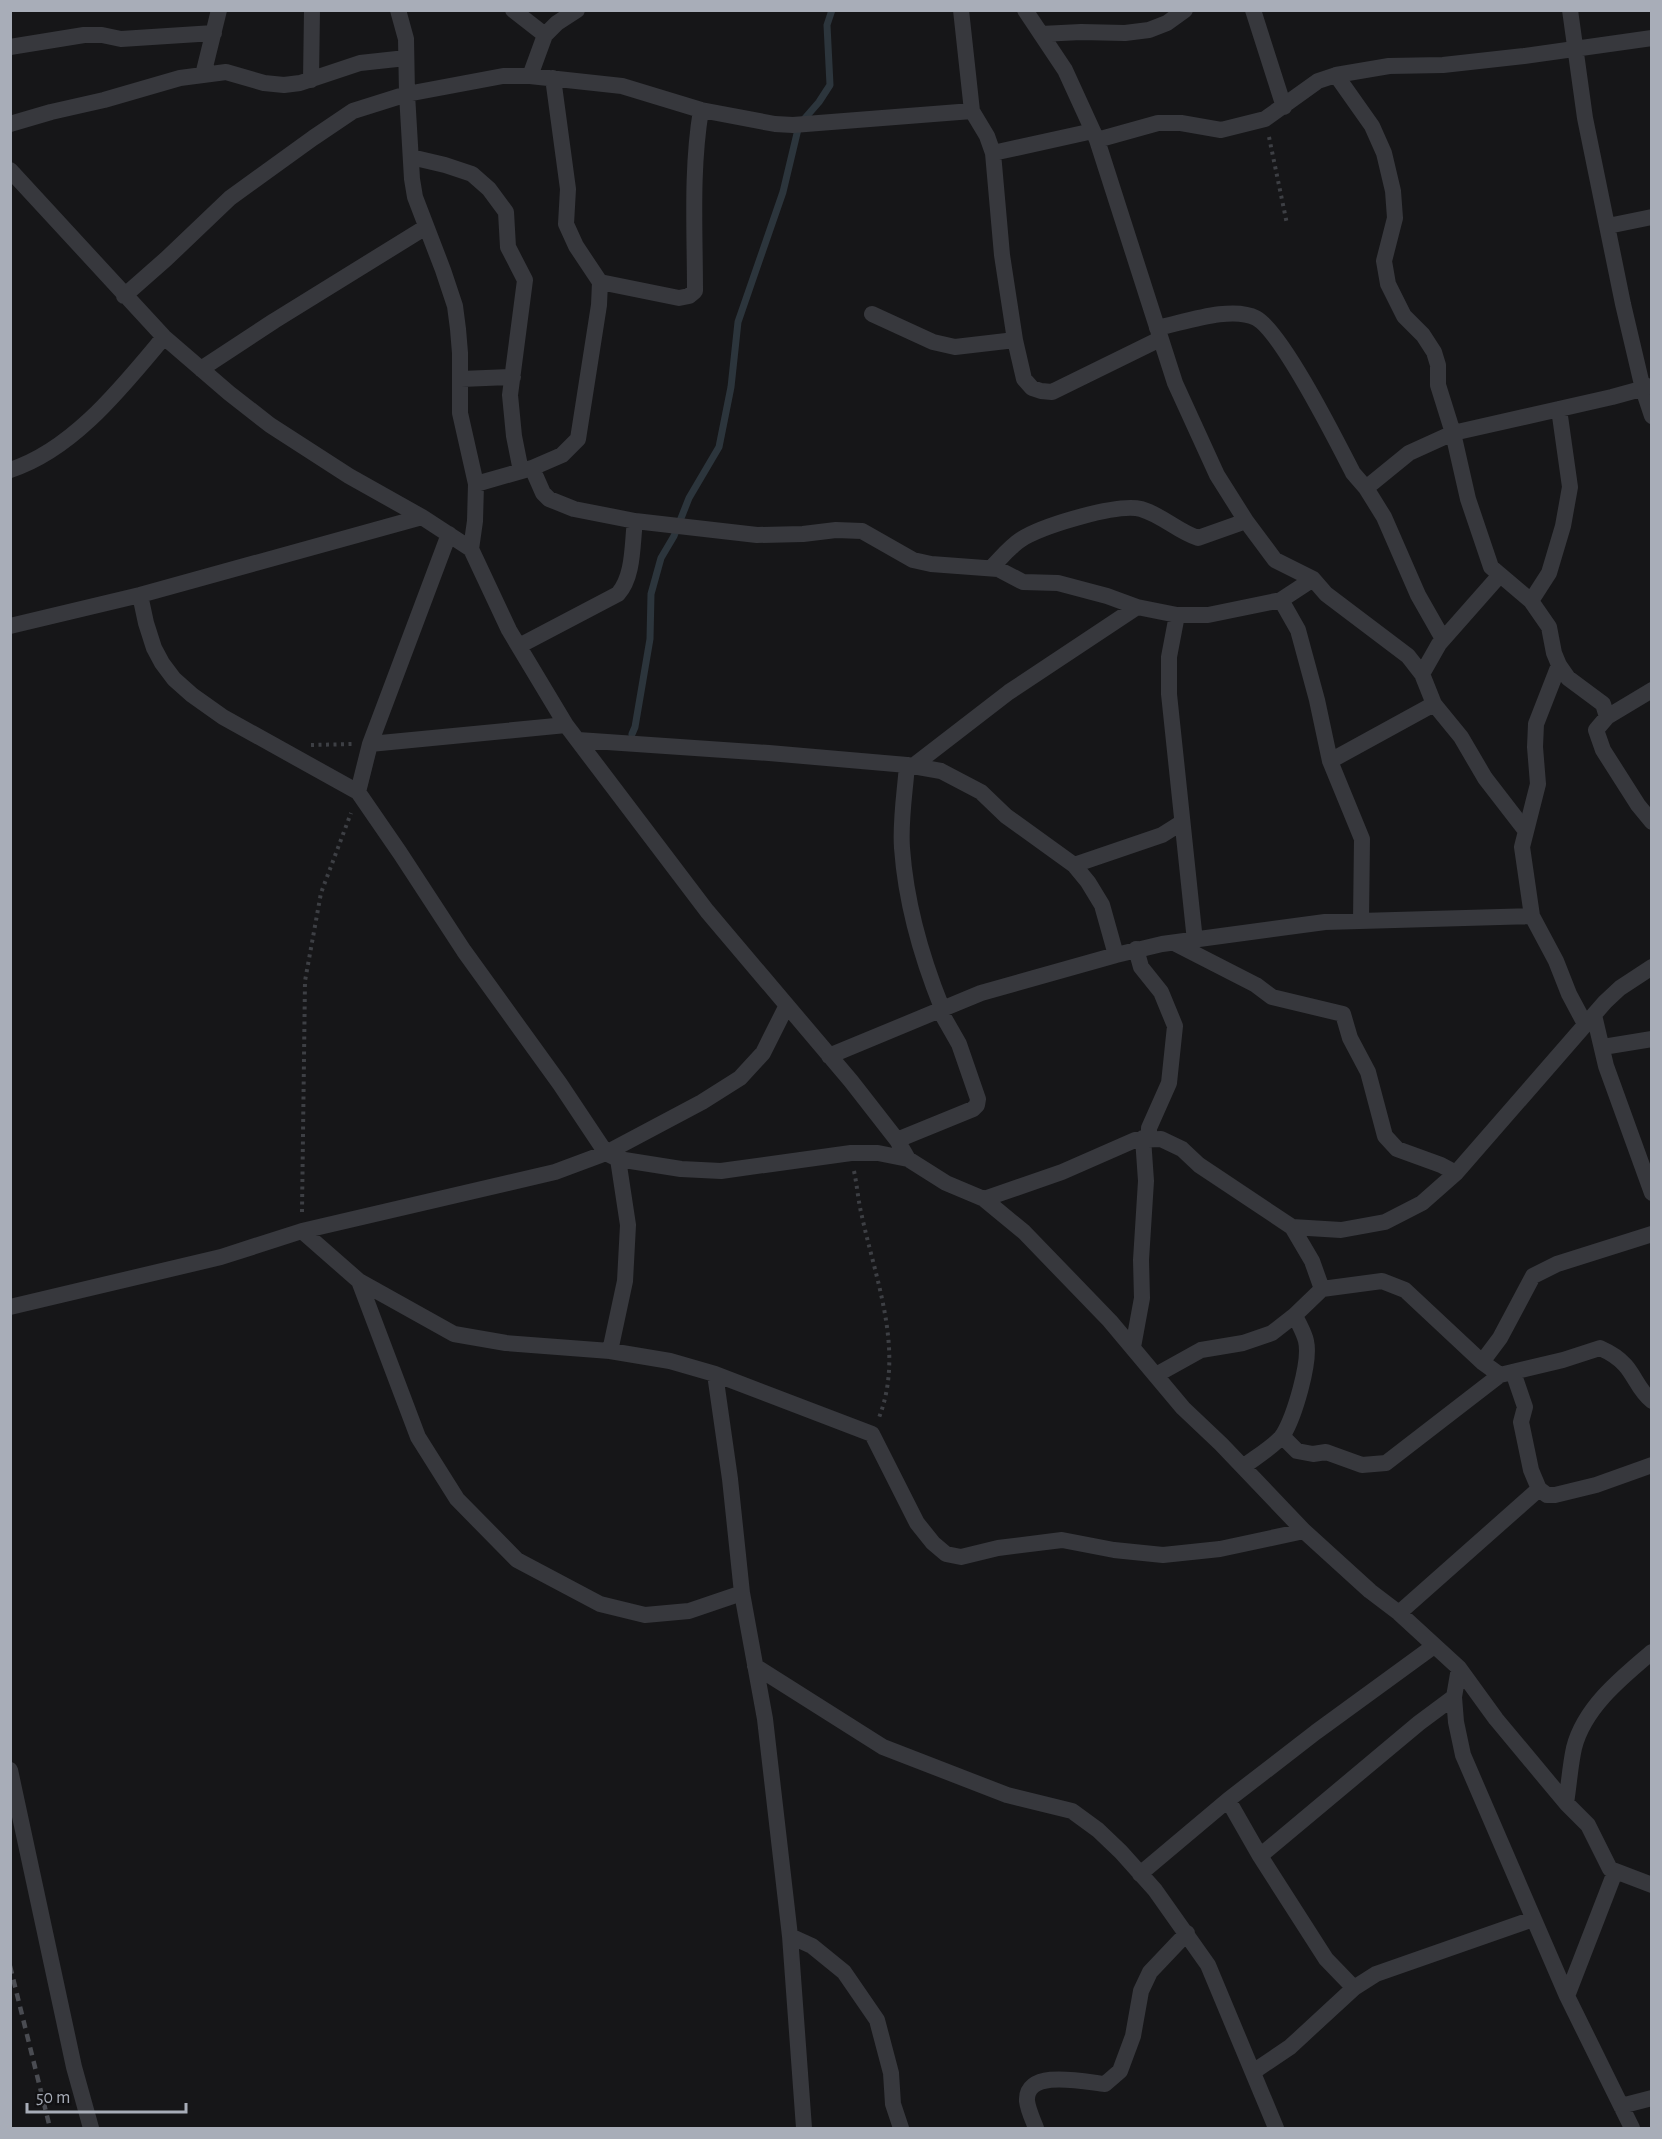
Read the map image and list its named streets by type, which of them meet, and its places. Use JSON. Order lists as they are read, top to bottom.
{
  "scale_bar": "50 m"
}
